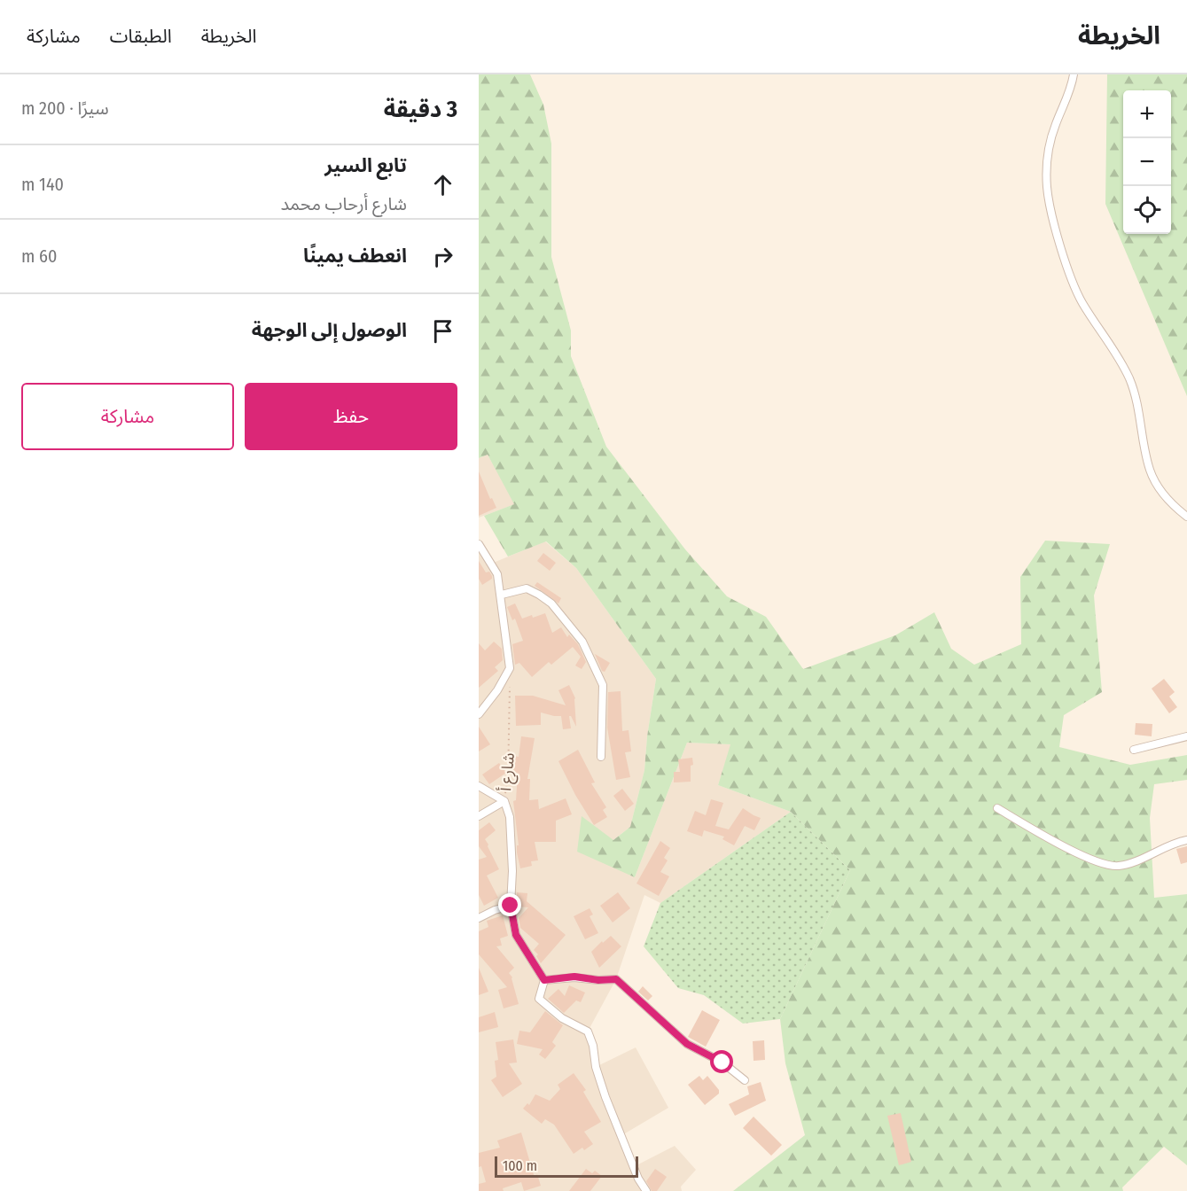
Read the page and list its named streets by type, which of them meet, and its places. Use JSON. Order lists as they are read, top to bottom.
{
  "streets": {
    "street": ["شارع أ"]
  },
  "scale_bar": "100 m",
  "page": {
    "header": "الخريطة",
    "nav": ["الخريطة", "الطبقات", "مشاركة"],
    "heading": ["3 دقيقة", "سيرًا · 200 m"],
    "map_buttons": ["+", "−"],
    "list": [
      ["تابع السير", "شارع أرحاب محمد", "140 m"],
      ["انعطف يمينًا", "60 m"],
      "الوصول إلى الوجهة"
    ],
    "buttons": ["حفظ", "مشاركة"],
    "scale": "100 m"
  }
}
